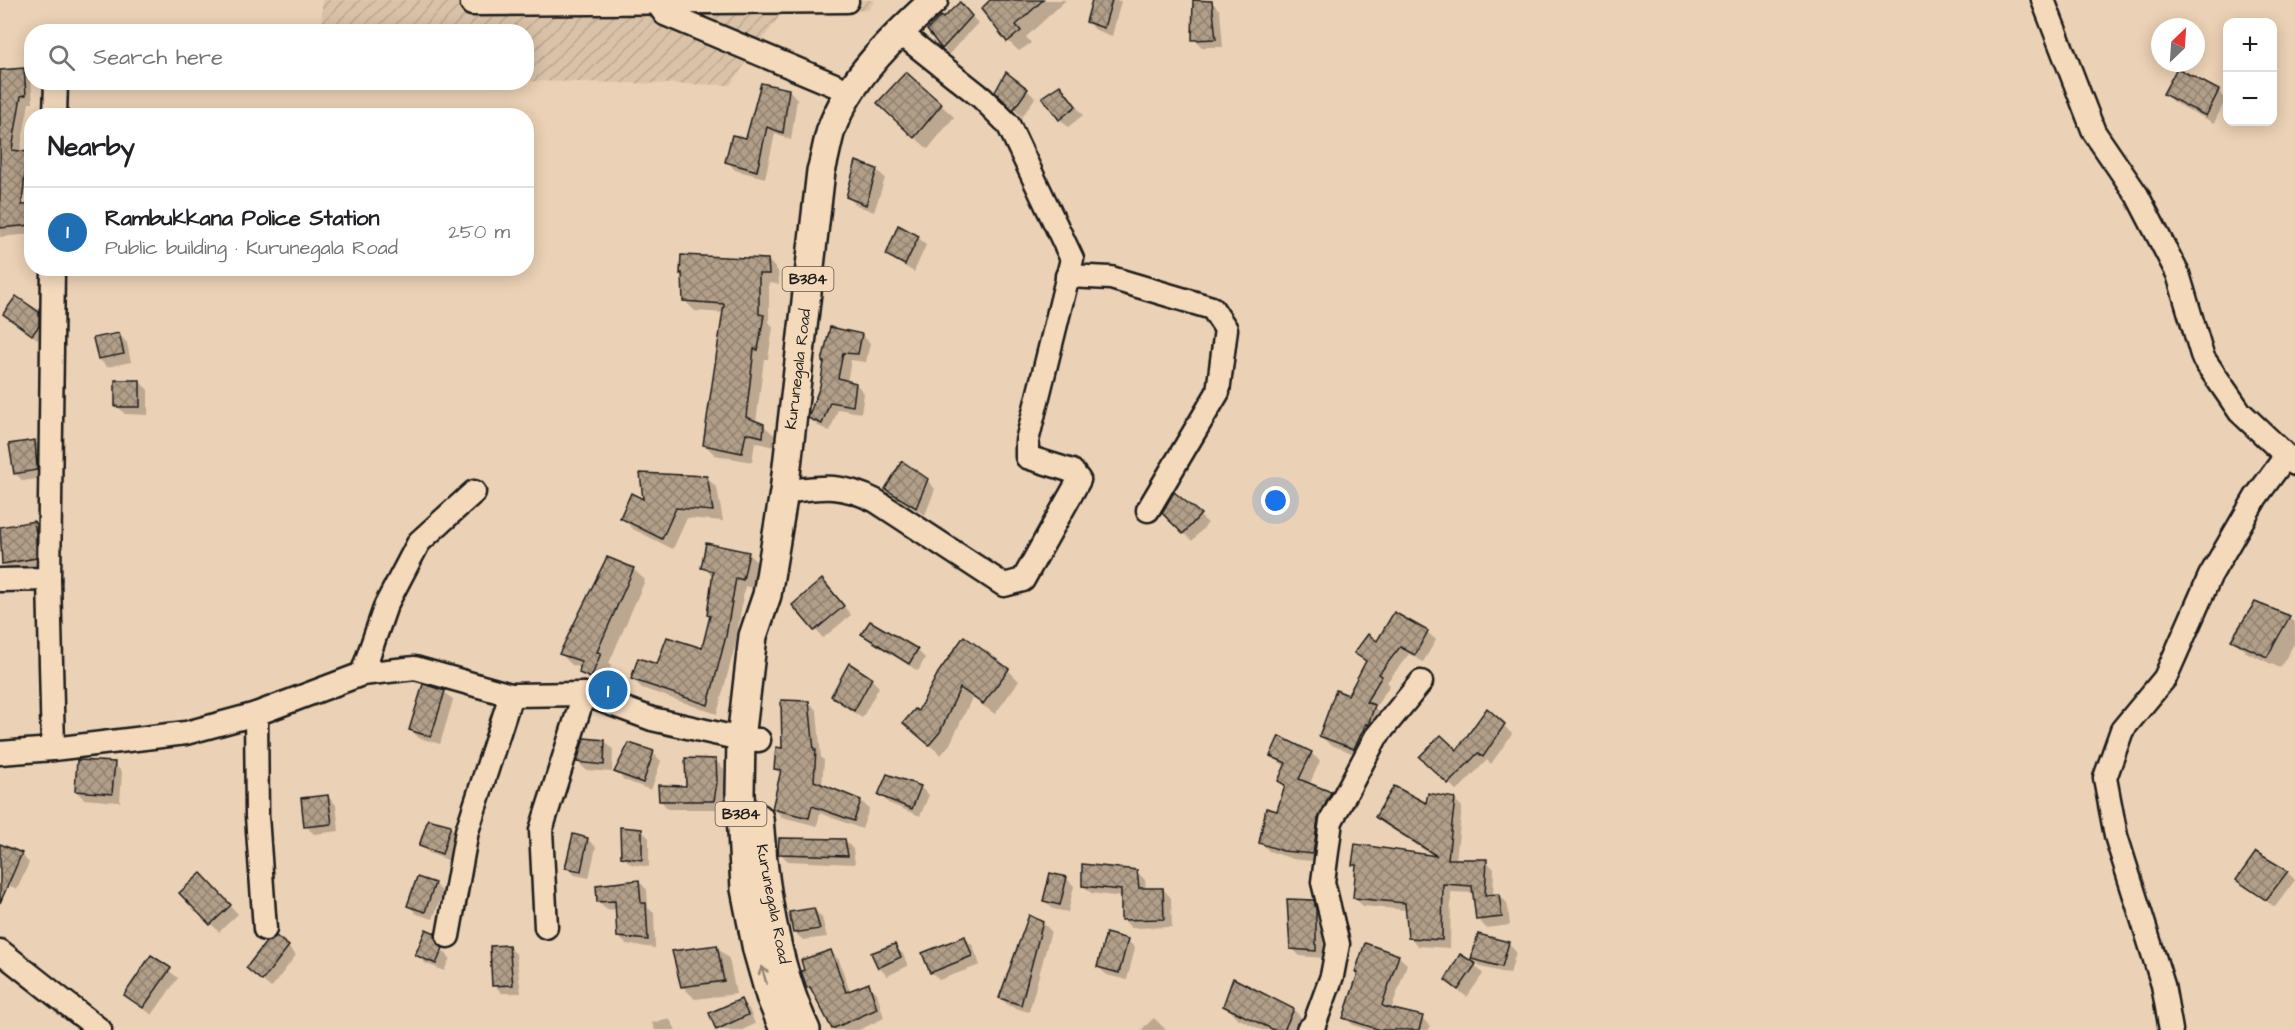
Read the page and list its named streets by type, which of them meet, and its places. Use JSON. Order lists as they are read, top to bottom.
{
  "streets": {
    "main road": ["B384", "Kurunegala Road"]
  },
  "north": "top right",
  "page": {
    "map_buttons": ["+", "−"],
    "search": "Search here",
    "heading": "Nearby",
    "list": [
      {
        "mark": "1",
        "name": "Rambukkana Police Station",
        "note": "Public building · Kurunegala Road",
        "value": "250 m"
      }
    ],
    "pins": "1"
  }
}
